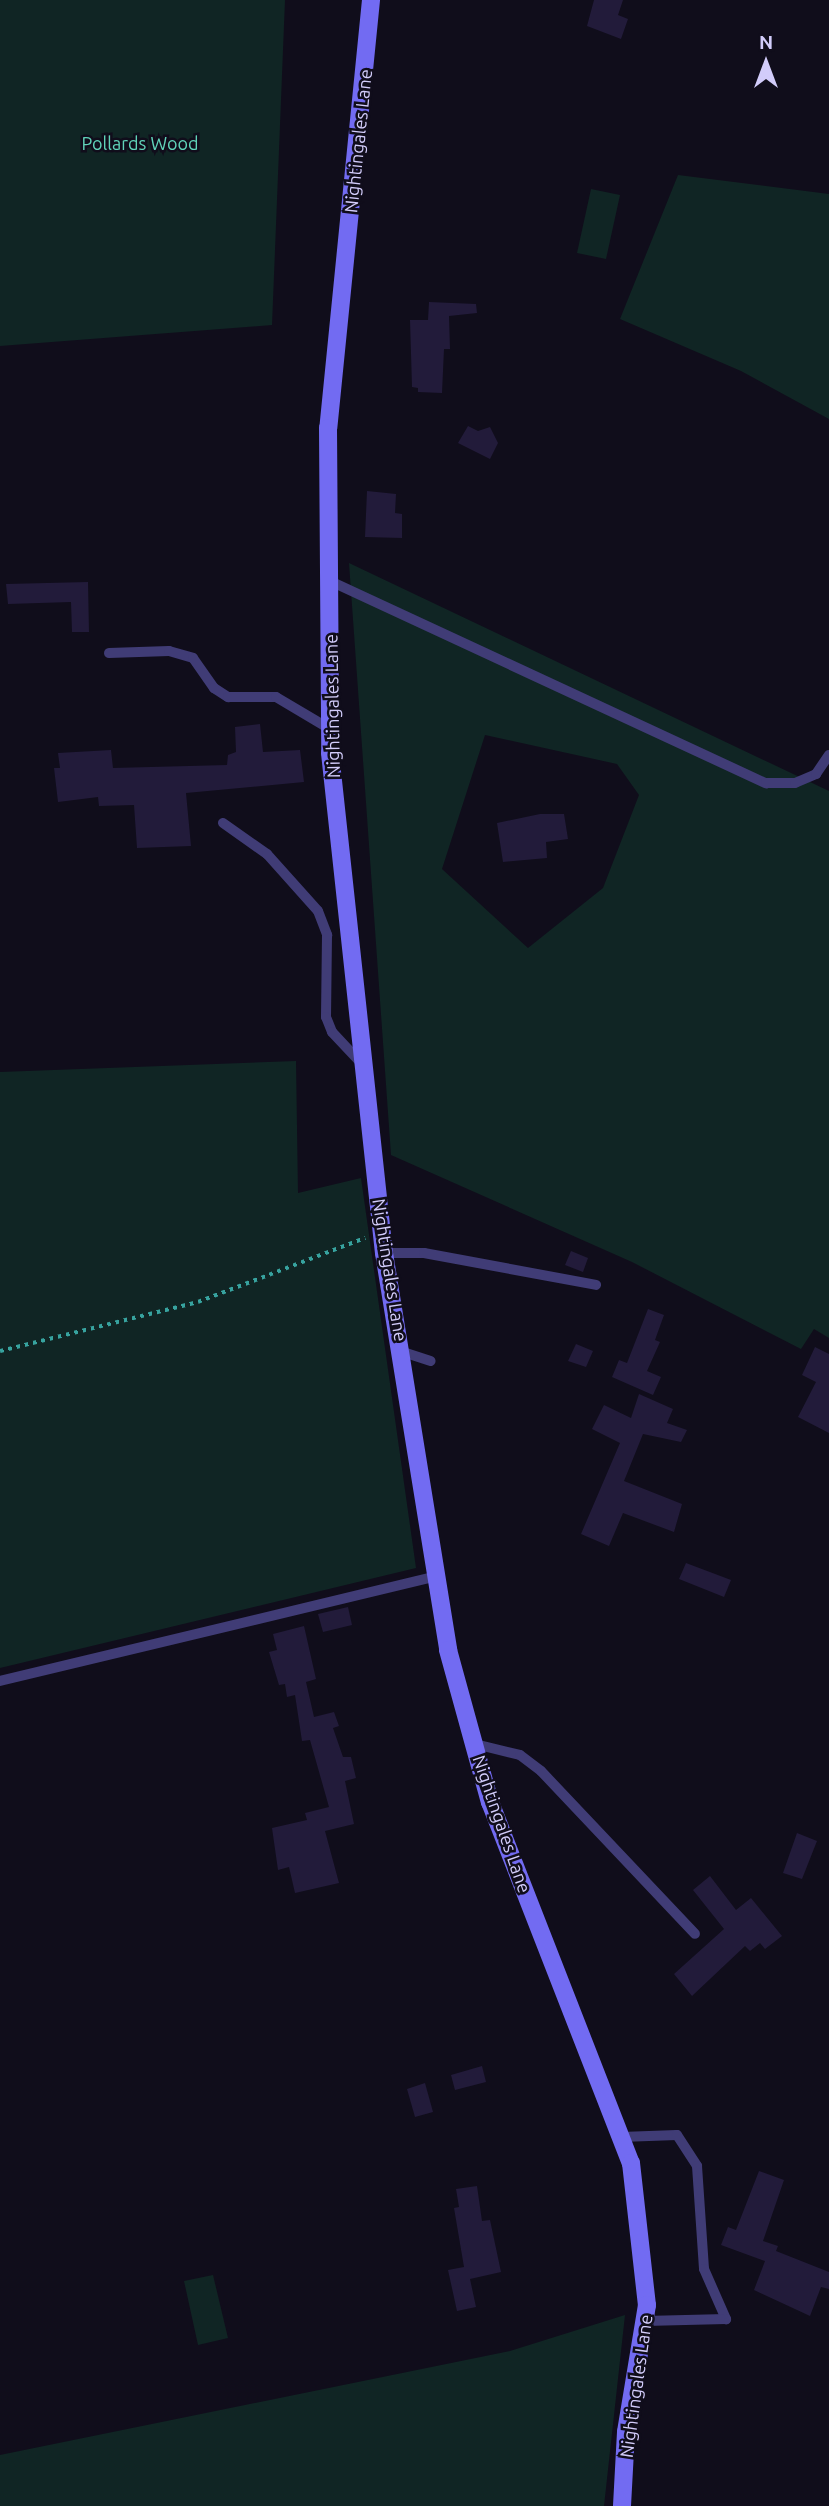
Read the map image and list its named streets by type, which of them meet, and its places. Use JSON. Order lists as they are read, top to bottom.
{
  "streets": {
    "main road": ["Nightingales Lane"]
  },
  "parks": ["Pollards Wood"],
  "north": "top"
}
